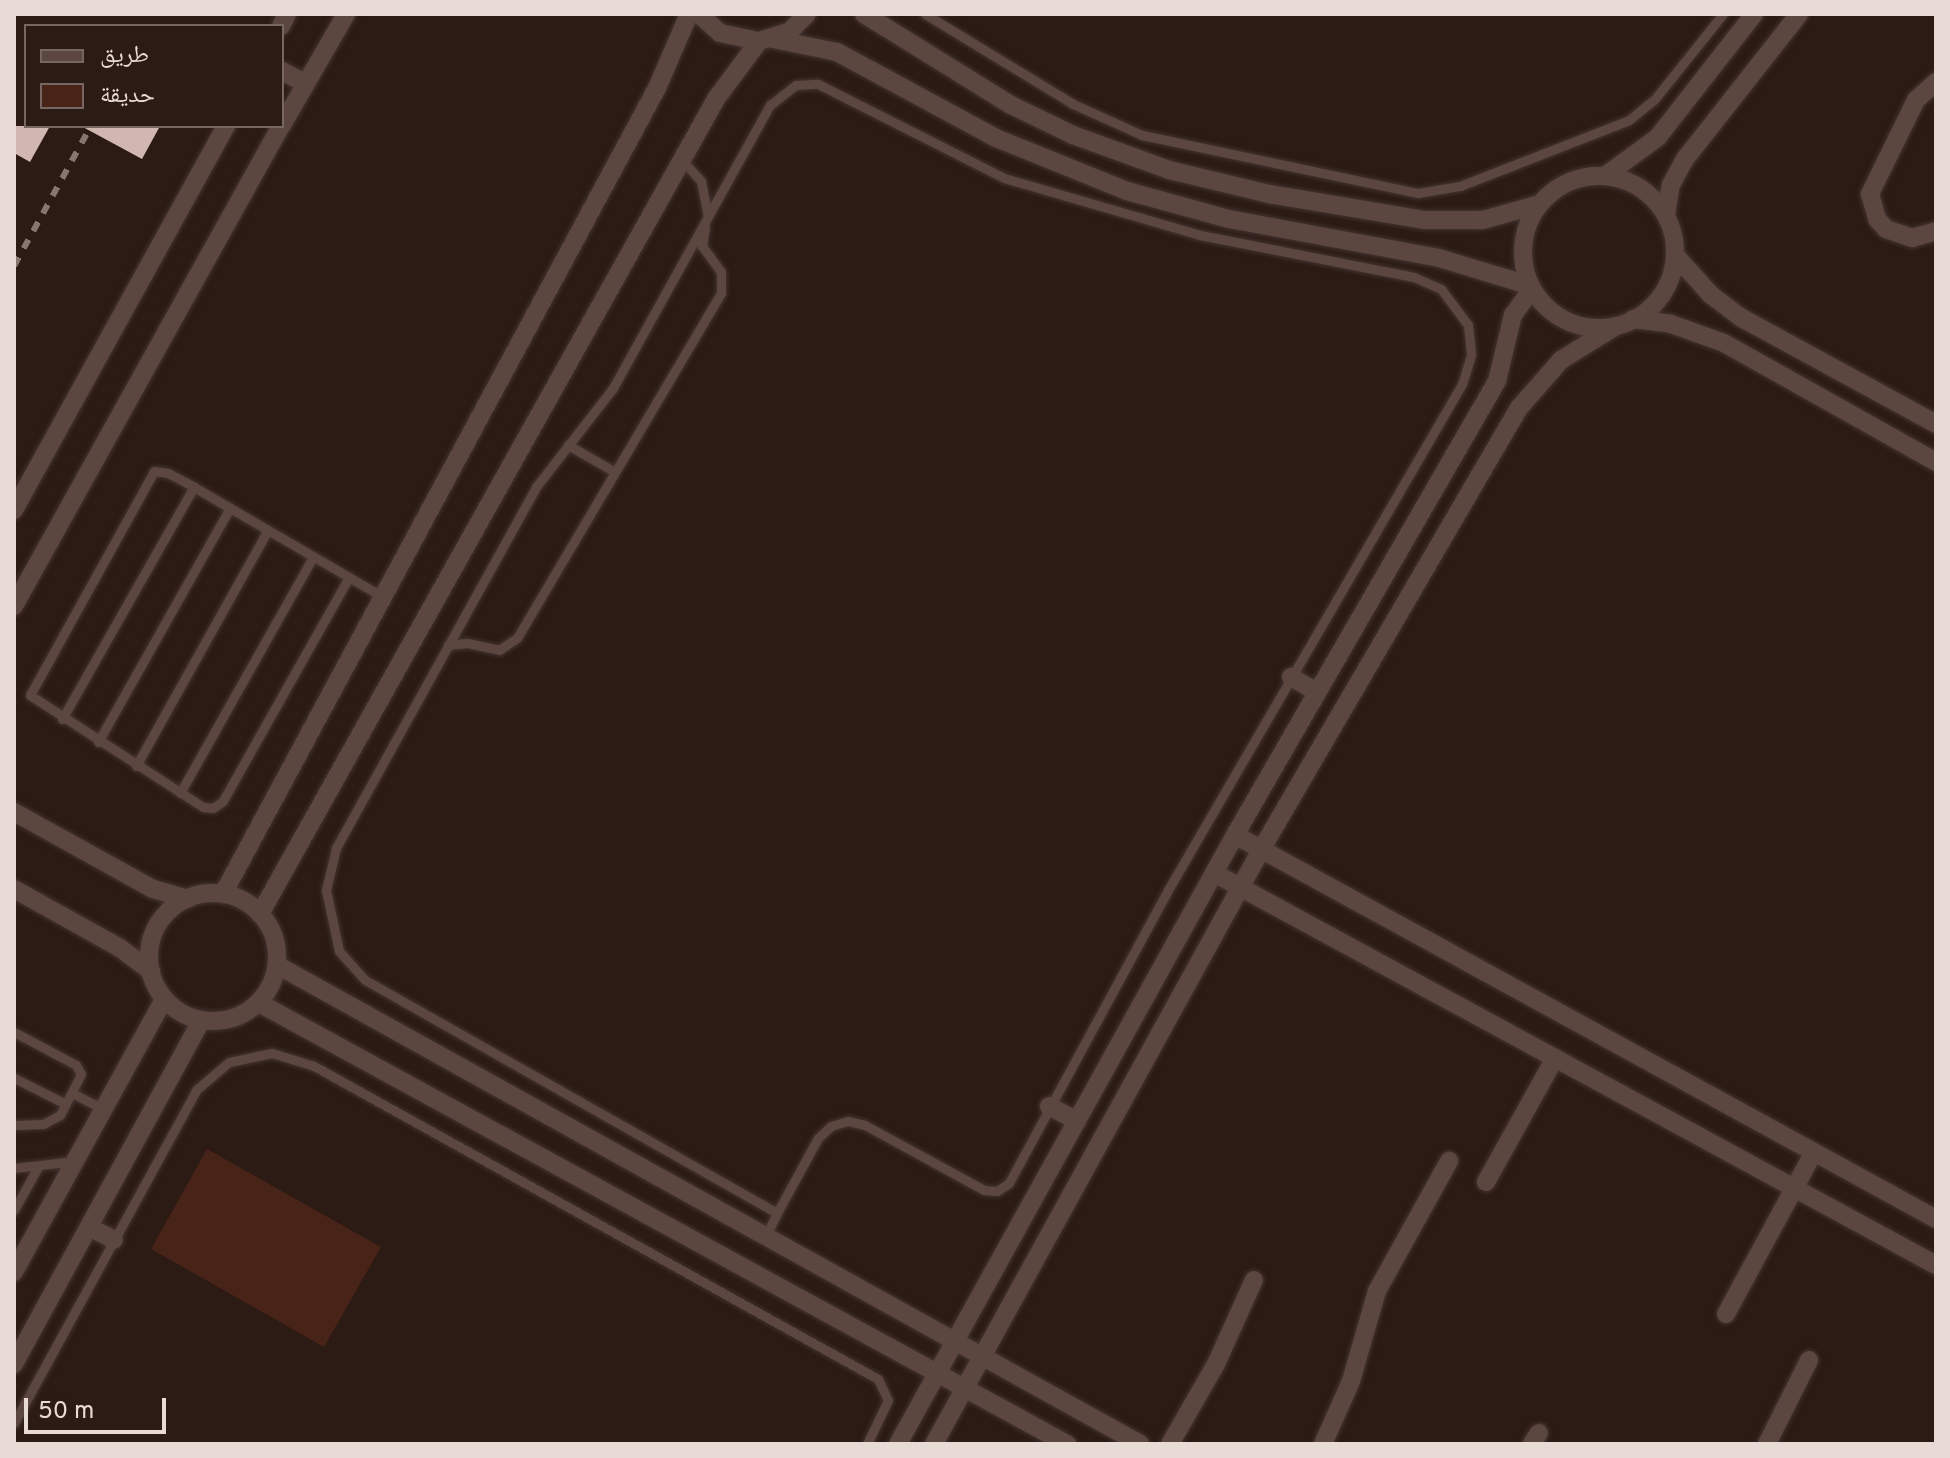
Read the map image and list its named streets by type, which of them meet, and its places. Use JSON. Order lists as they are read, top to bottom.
{
  "legend": ["طريق", "حديقة"],
  "scale_bar": "50 m"
}
